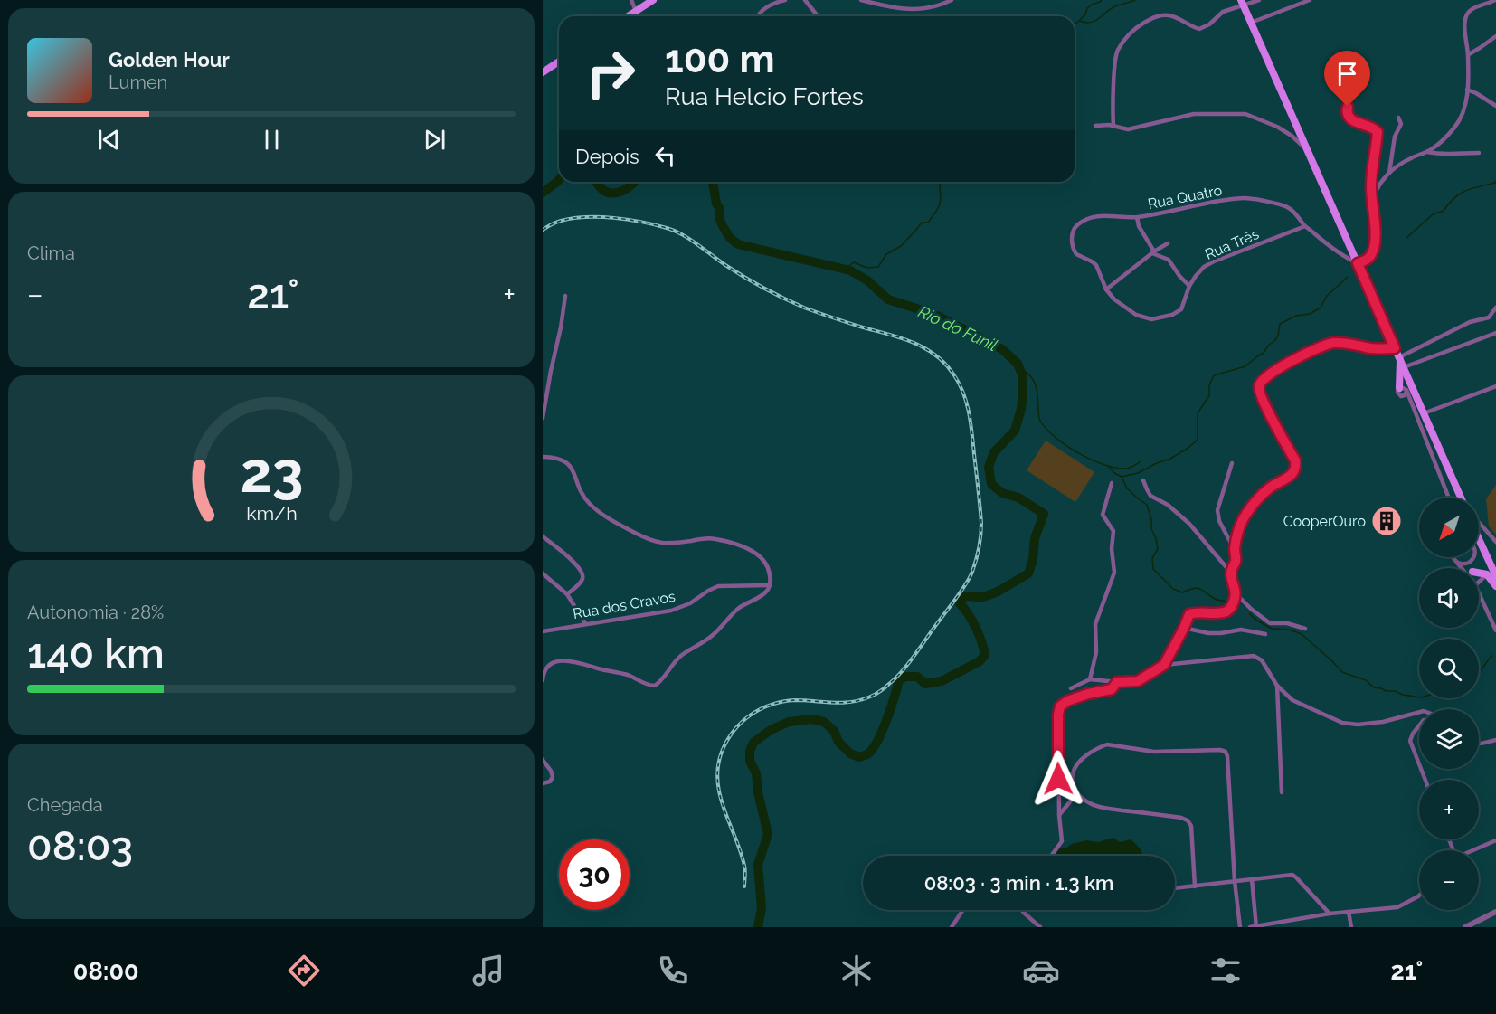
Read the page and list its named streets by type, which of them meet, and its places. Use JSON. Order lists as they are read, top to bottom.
{
  "streets": {
    "street": ["Rua Quatro", "Rua Três", "Rua dos Cravos"]
  },
  "crossings": [
    ["Rua Quatro", "Rua Três"]
  ],
  "water": ["Rio do Funil"],
  "places": {
    "building": ["CooperOuro"]
  },
  "north": "bottom left",
  "page": {
    "turn": ["100 m", "Rua Helcio Fortes"],
    "song": ["Golden Hour", "Lumen"],
    "then": "Depois",
    "tile": [
      "Clima",
      ["Autonomia · 28%", "140 km"],
      ["Chegada", "08:03"]
    ],
    "heat": ["−", "21°", "+"],
    "map_buttons": ["+", "−"],
    "limit": "30",
    "trip": "08:03 · 3 min · 1.3 km",
    "tabs": ["08:00", "21°"],
    "gauge": ["23", "km/h"]
  }
}
